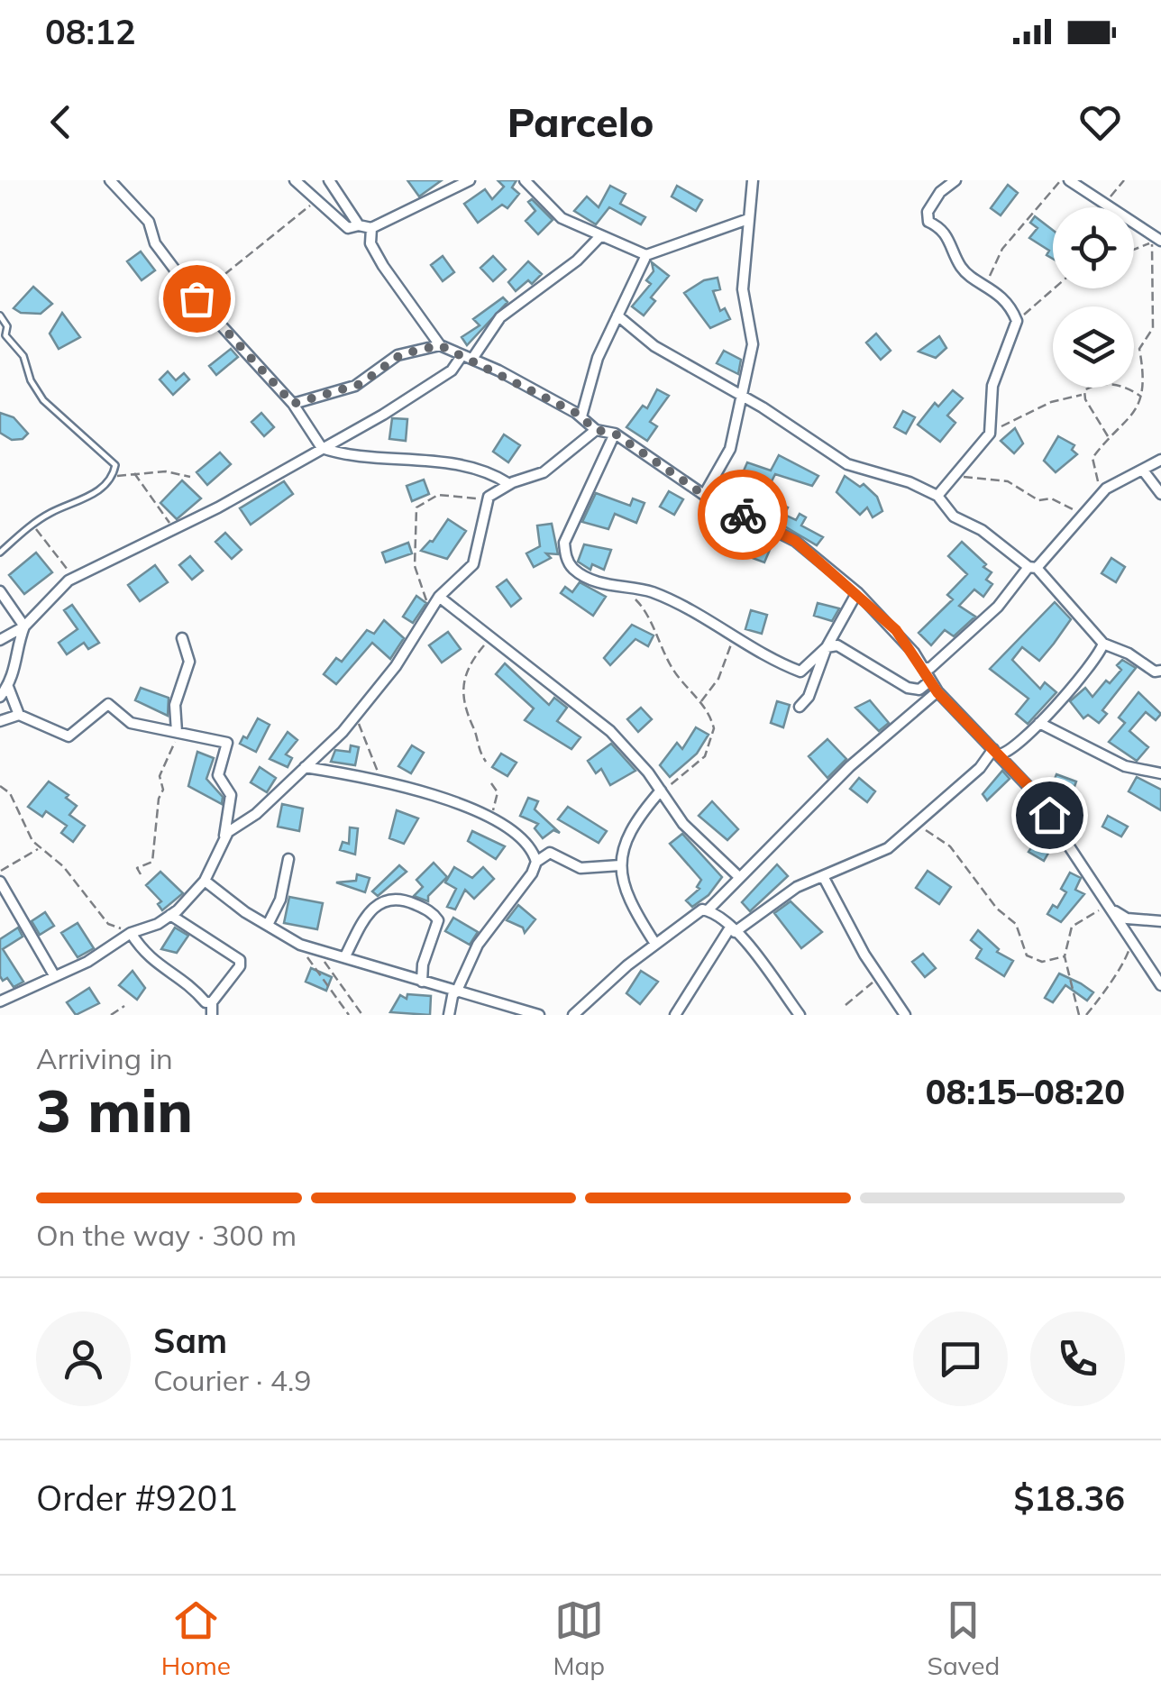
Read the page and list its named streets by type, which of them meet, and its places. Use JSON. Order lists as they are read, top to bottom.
{
  "page": {
    "status": "08:12",
    "header": "Parcelo",
    "heading": ["3 min", "Arriving in", "08:15–08:20"],
    "panel": [
      "Sam",
      "Courier · 4.9",
      "Order #9201",
      "$18.36"
    ],
    "bar": "On the way · 300 m",
    "tabs": ["Home", "Map", "Saved"]
  }
}
